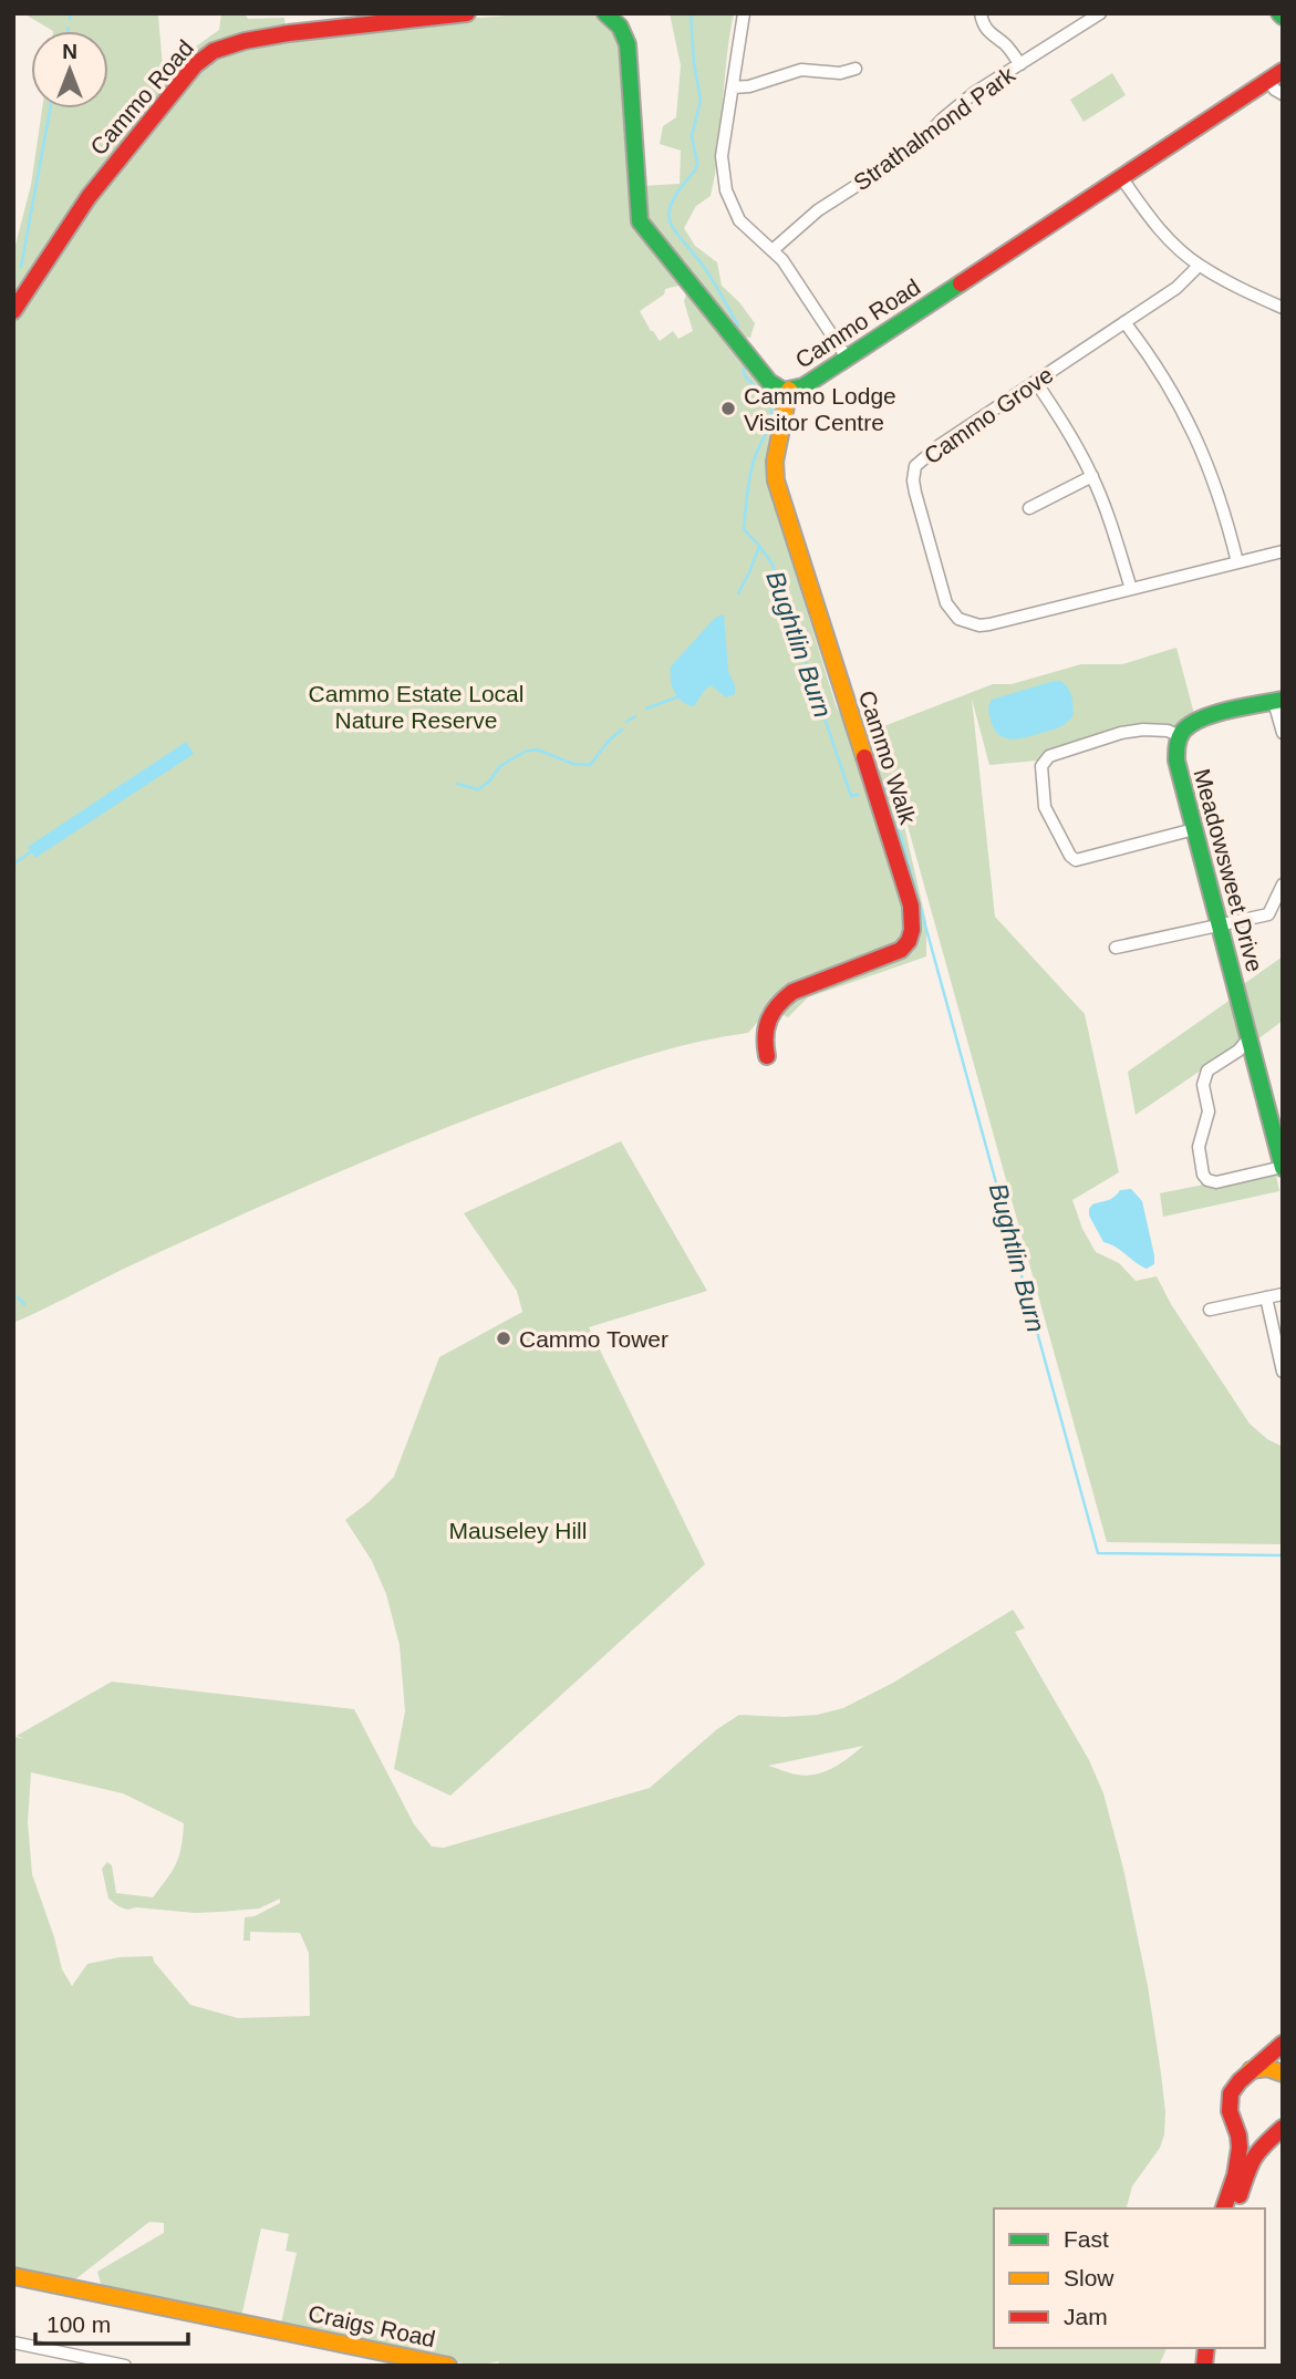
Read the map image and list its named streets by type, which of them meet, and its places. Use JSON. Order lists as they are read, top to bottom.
{
  "streets": {
    "street": [
      "Cammo Road",
      "Strathalmond Park",
      "Cammo Grove",
      "Cammo Walk",
      "Meadowsweet Drive",
      "Craigs Road"
    ]
  },
  "crossings": [
    ["Cammo Road", "Cammo Walk"]
  ],
  "water": ["Bughtlin Burn"],
  "parks": ["Cammo Estate Local Nature Reserve", "Mauseley Hill"],
  "places": ["Cammo Lodge Visitor Centre", "Cammo Tower"],
  "legend": ["Fast", "Slow", "Jam"],
  "scale_bar": "100 m",
  "north": "top"
}
